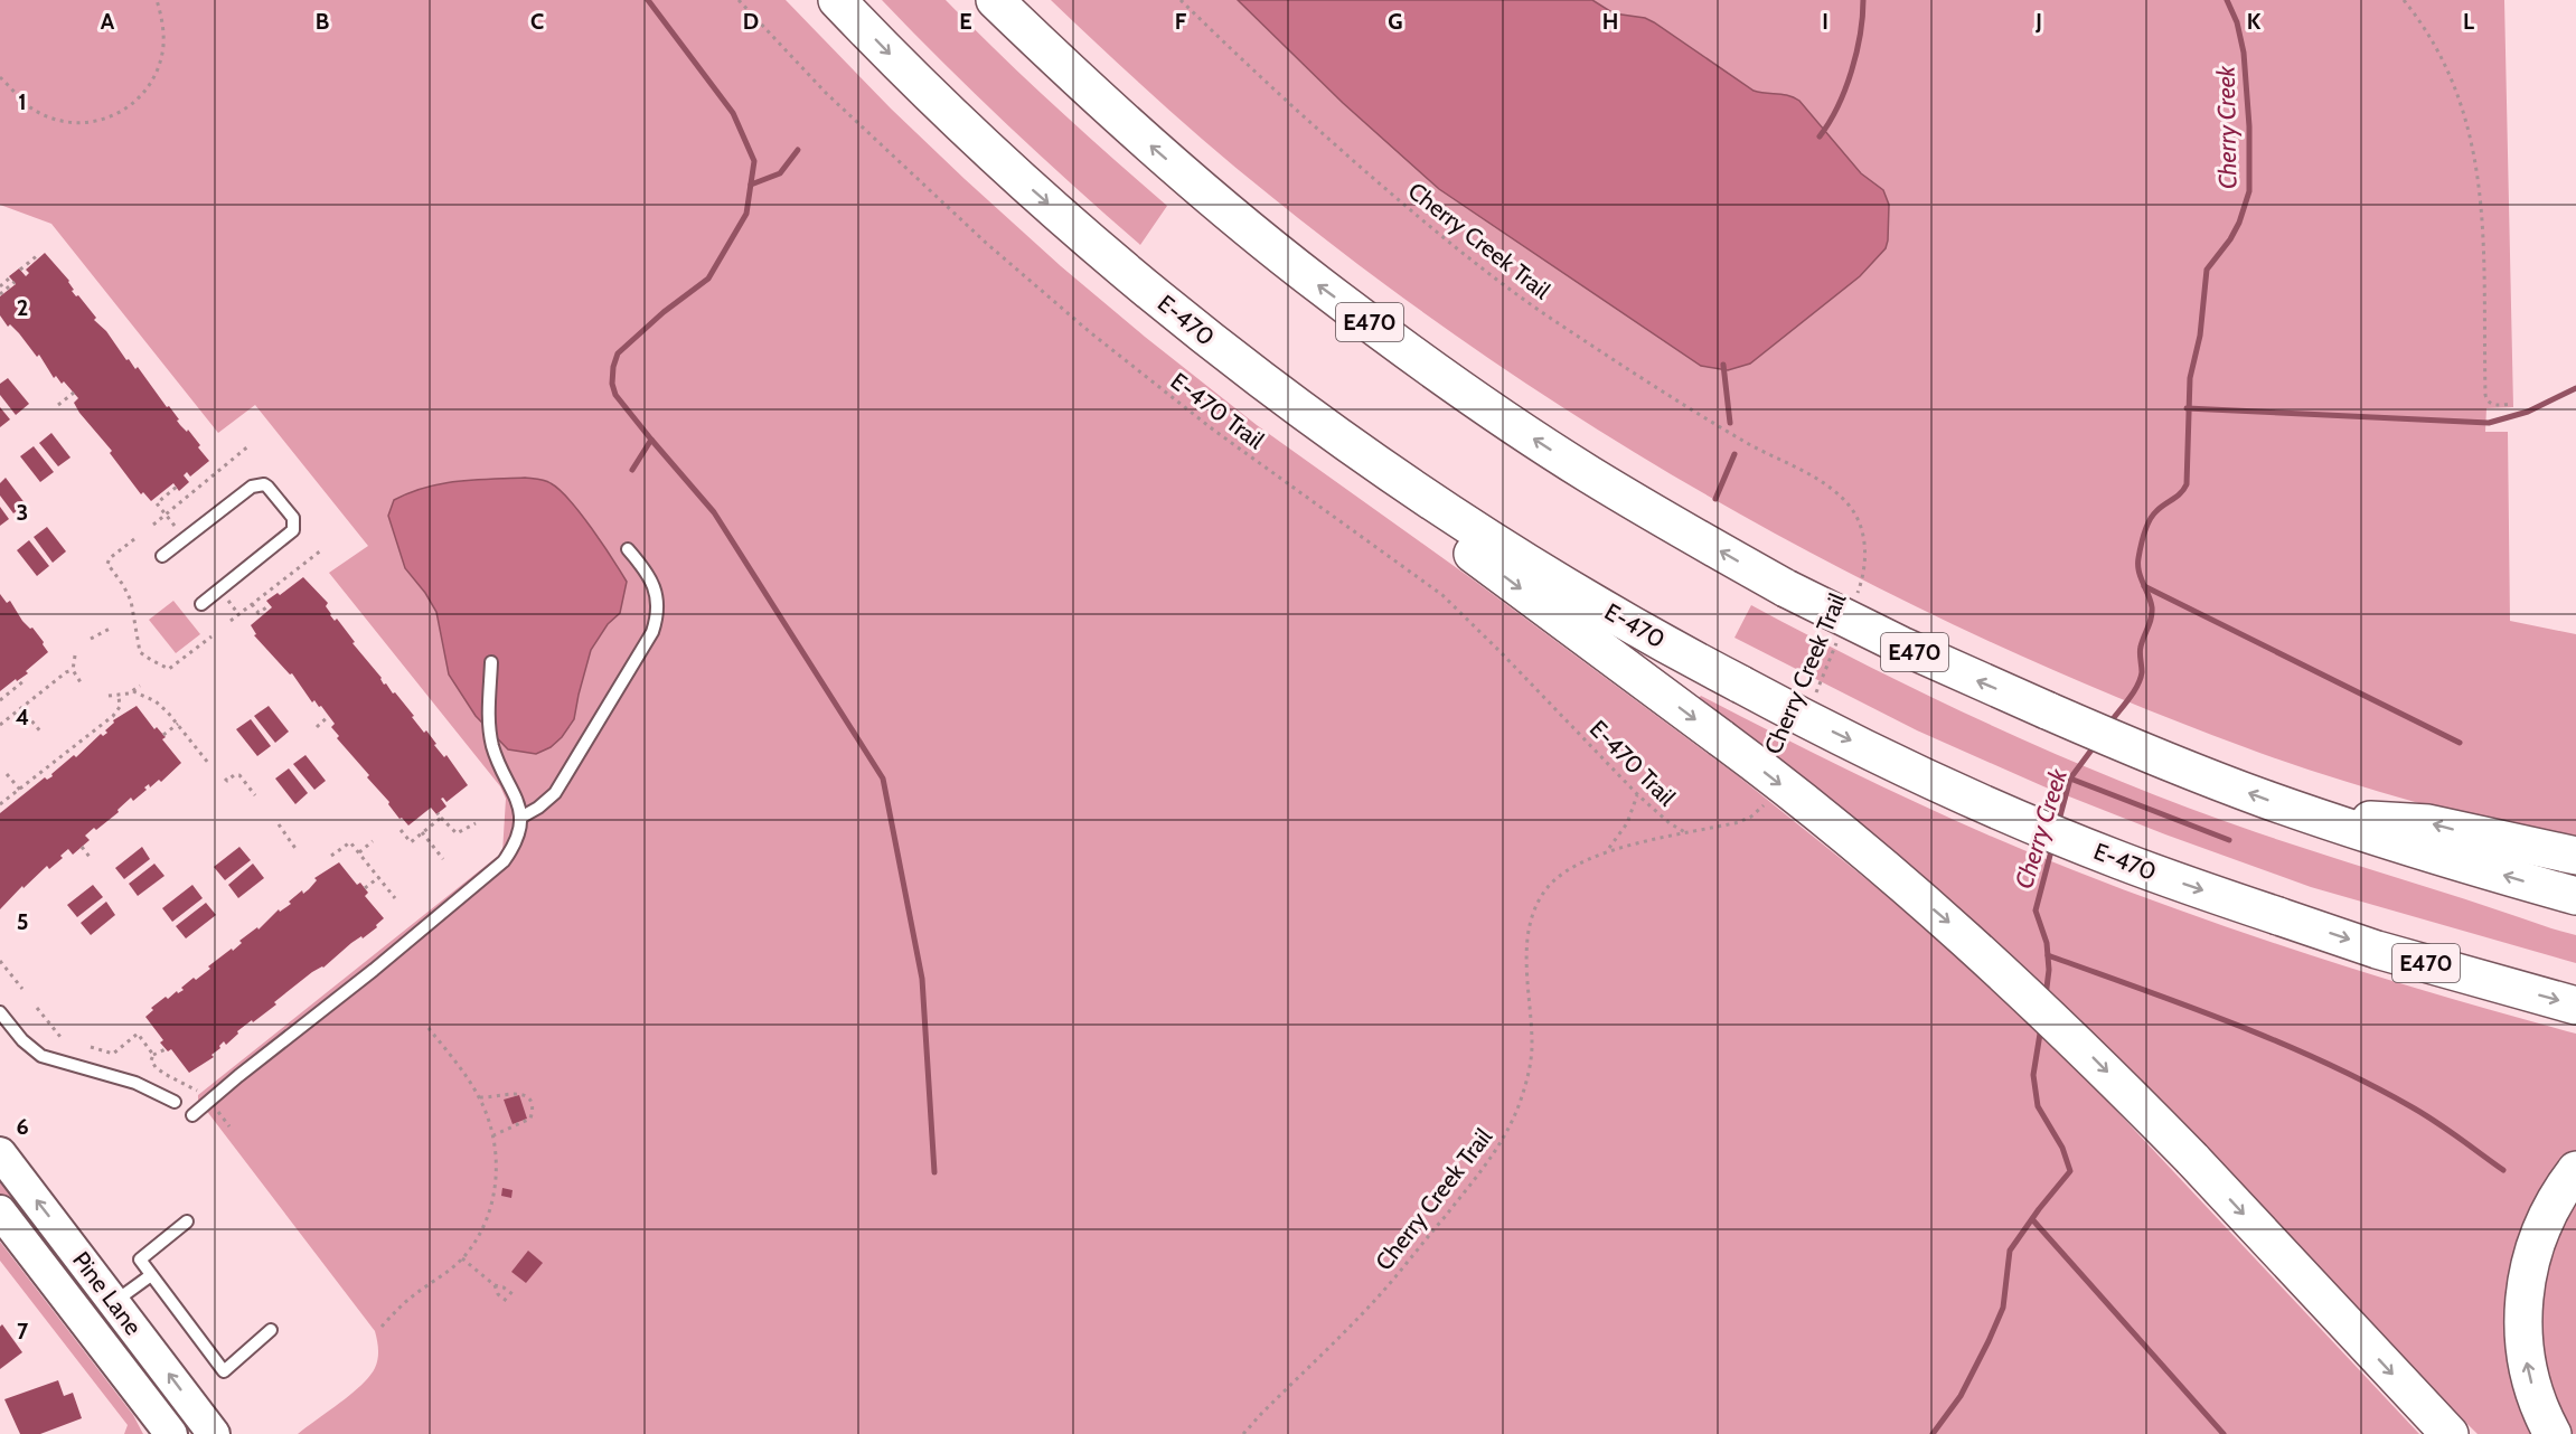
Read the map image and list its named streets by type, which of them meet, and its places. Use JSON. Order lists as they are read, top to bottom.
{
  "streets": {
    "highway": ["E-470", "E470"],
    "main road": ["Pine Lane"],
    "path": ["Cherry Creek Trail", "E-470 Trail"]
  },
  "crossings": [
    ["Cherry Creek Trail", "E-470 Trail"]
  ],
  "water": ["Cherry Creek"],
  "grid": {
    "columns": [
      "A",
      "B",
      "C",
      "D",
      "E",
      "F",
      "G",
      "H",
      "I",
      "J",
      "K",
      "L"
    ],
    "rows": [
      "1",
      "2",
      "3",
      "4",
      "5",
      "6",
      "7"
    ]
  }
}
